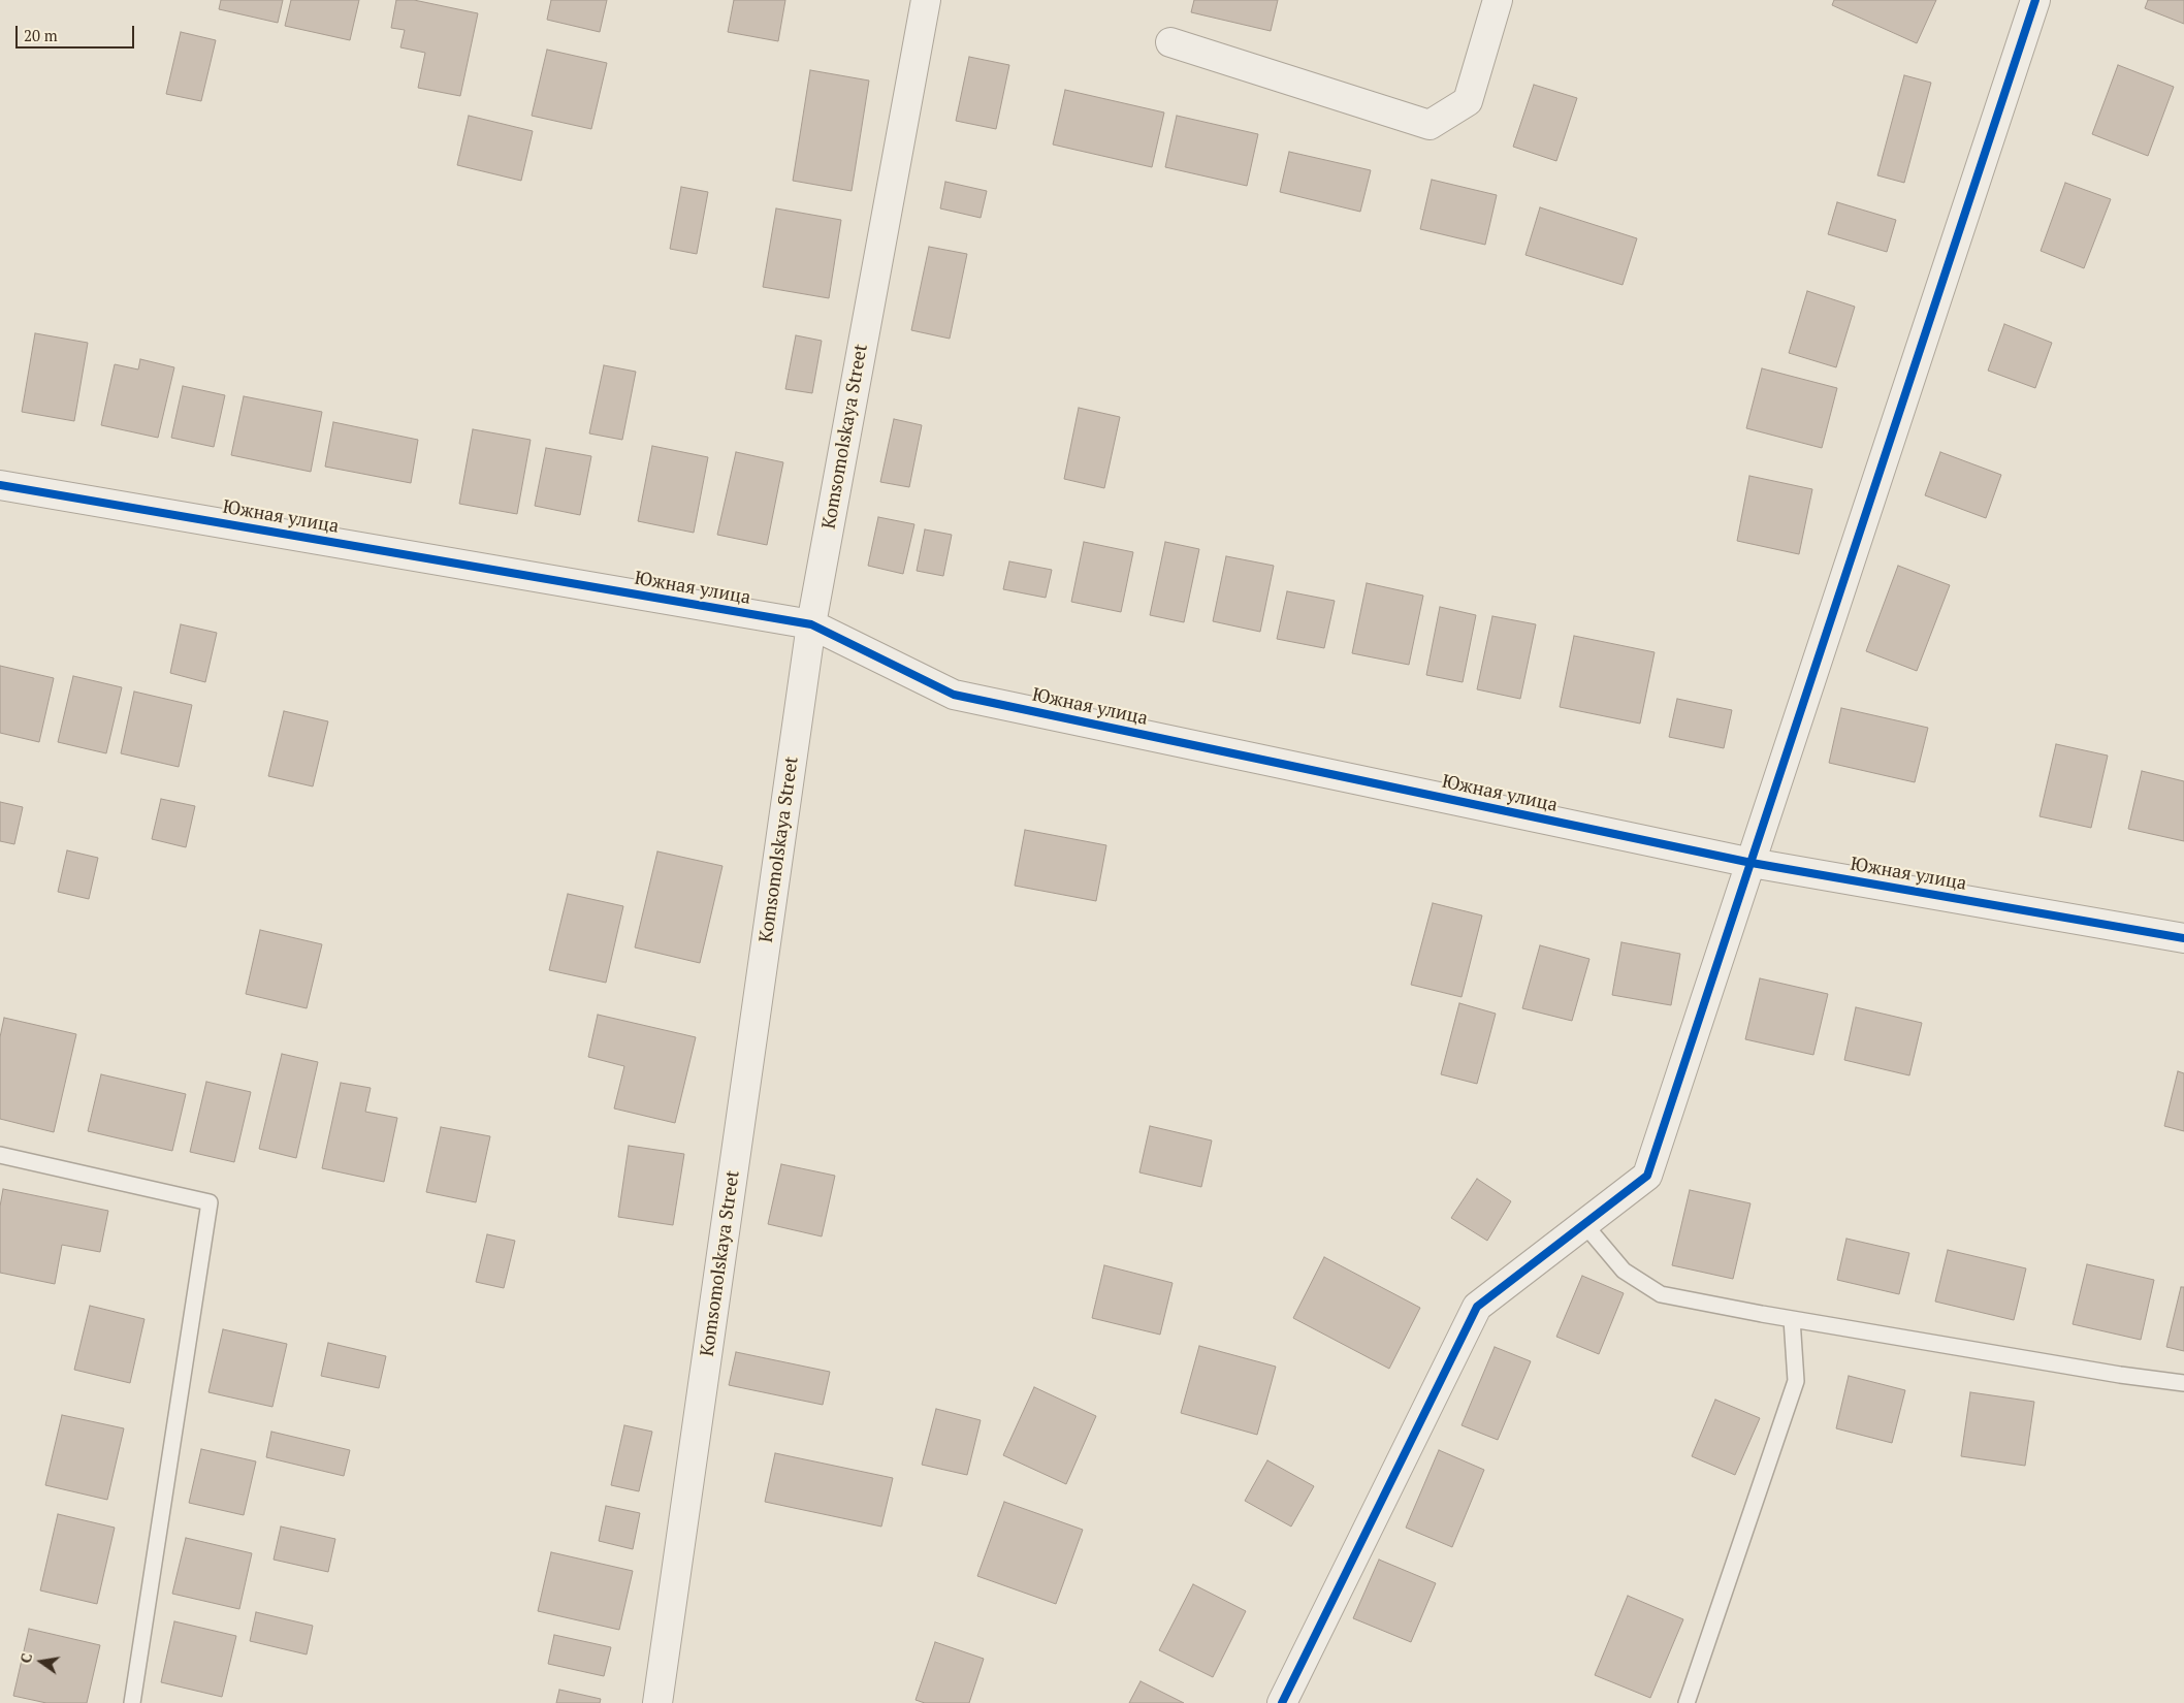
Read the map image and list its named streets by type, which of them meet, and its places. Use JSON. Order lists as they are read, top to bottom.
{
  "streets": {
    "street": ["Komsomolskaya Street", "Южная улица"]
  },
  "crossings": [
    ["Komsomolskaya Street", "Южная улица"]
  ],
  "scale_bar": "20 m",
  "north": "left"
}
